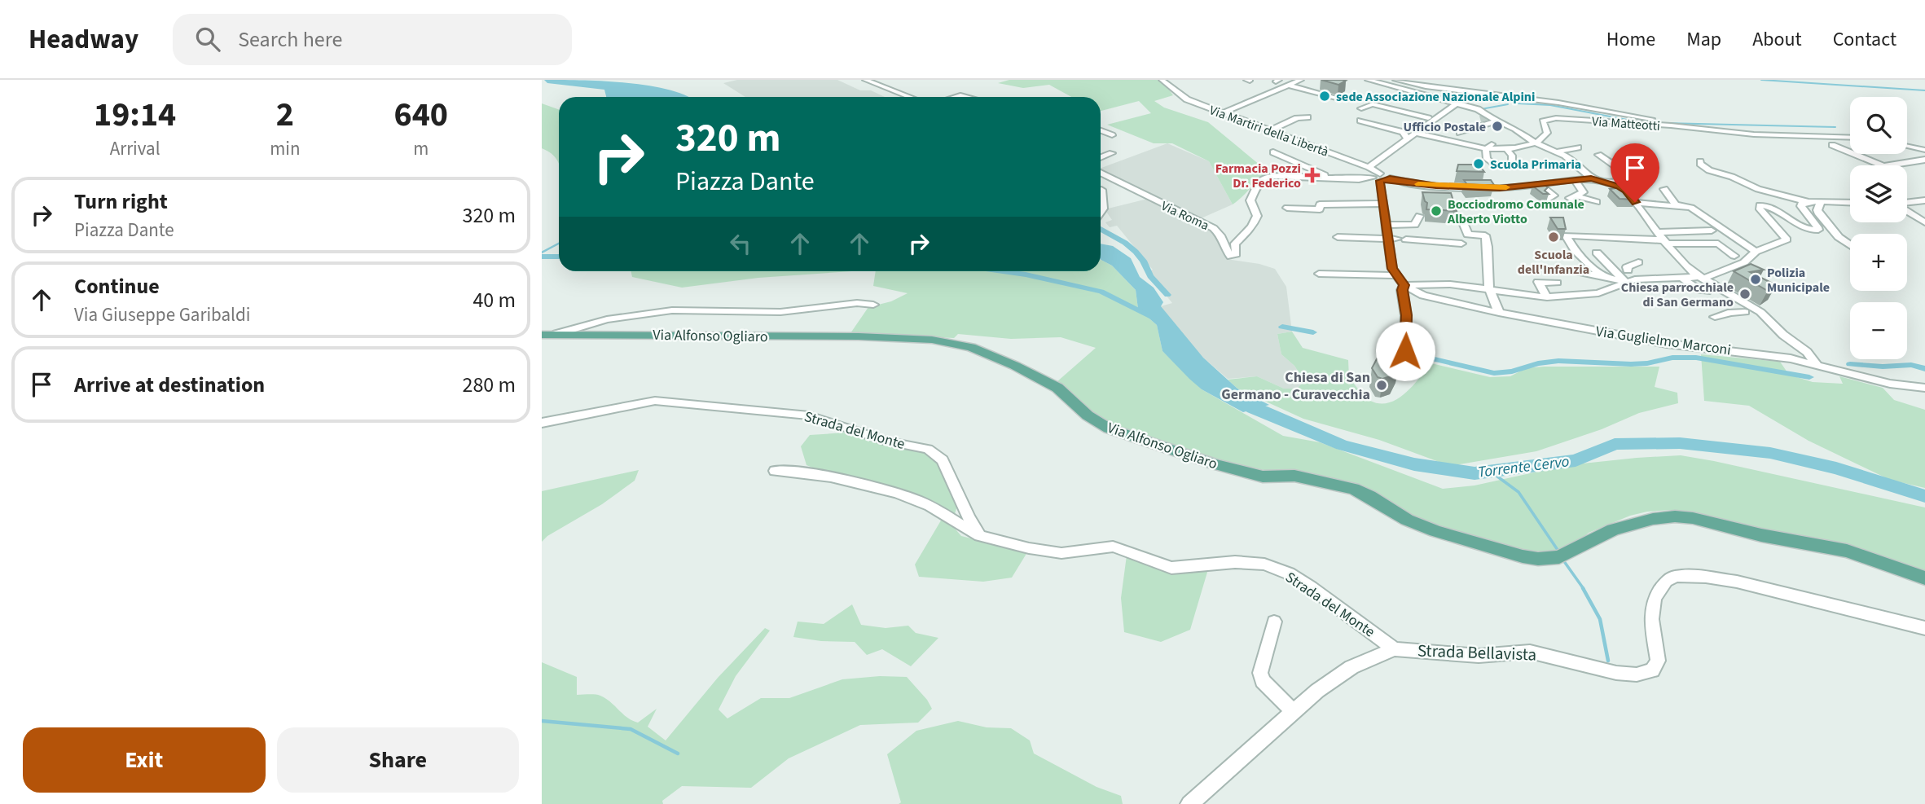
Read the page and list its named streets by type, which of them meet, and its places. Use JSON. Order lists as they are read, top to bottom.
{
  "streets": {
    "main road": ["Via Alfonso Ogliaro"],
    "street": [
      "Via Matteotti",
      "Via Martiri della Libertà",
      "Via Roma",
      "Via Guglielmo Marconi",
      "Strada del Monte",
      "Strada Bellavista"
    ]
  },
  "crossings": [
    ["Via Martiri della Libertà", "Via Roma"],
    ["Strada del Monte", "Strada Bellavista"]
  ],
  "water": ["Torrente Cervo"],
  "places": {
    "other": [
      "sede Associazione Nazionale Alpini",
      "Ufficio Postale",
      "Scuola Primaria",
      "Bocciodromo Comunale Alberto Viotto",
      "Scuola dell'Infanzia",
      "Polizia Municipale",
      "Chiesa parrocchiale di San Germano",
      "Chiesa di San Germano - Curavecchia"
    ],
    "health": ["Farmacia Pozzi Dr. Federico"]
  },
  "page": {
    "header": "Headway",
    "search": "Search here",
    "nav": [
      "Home",
      "Map",
      "About",
      "Contact"
    ],
    "eta": [
      "19:14",
      "Arrival",
      "2",
      "min",
      "640",
      "m"
    ],
    "map_buttons": ["+", "−"],
    "turn": ["320 m", "Piazza Dante"],
    "list": [
      {
        "name": "Turn right",
        "note": "Piazza Dante",
        "value": "320 m"
      },
      {
        "name": "Continue",
        "note": "Via Giuseppe Garibaldi",
        "value": "40 m"
      },
      {
        "name": "Arrive at destination",
        "value": "280 m"
      }
    ],
    "buttons": ["Exit", "Share"]
  }
}
